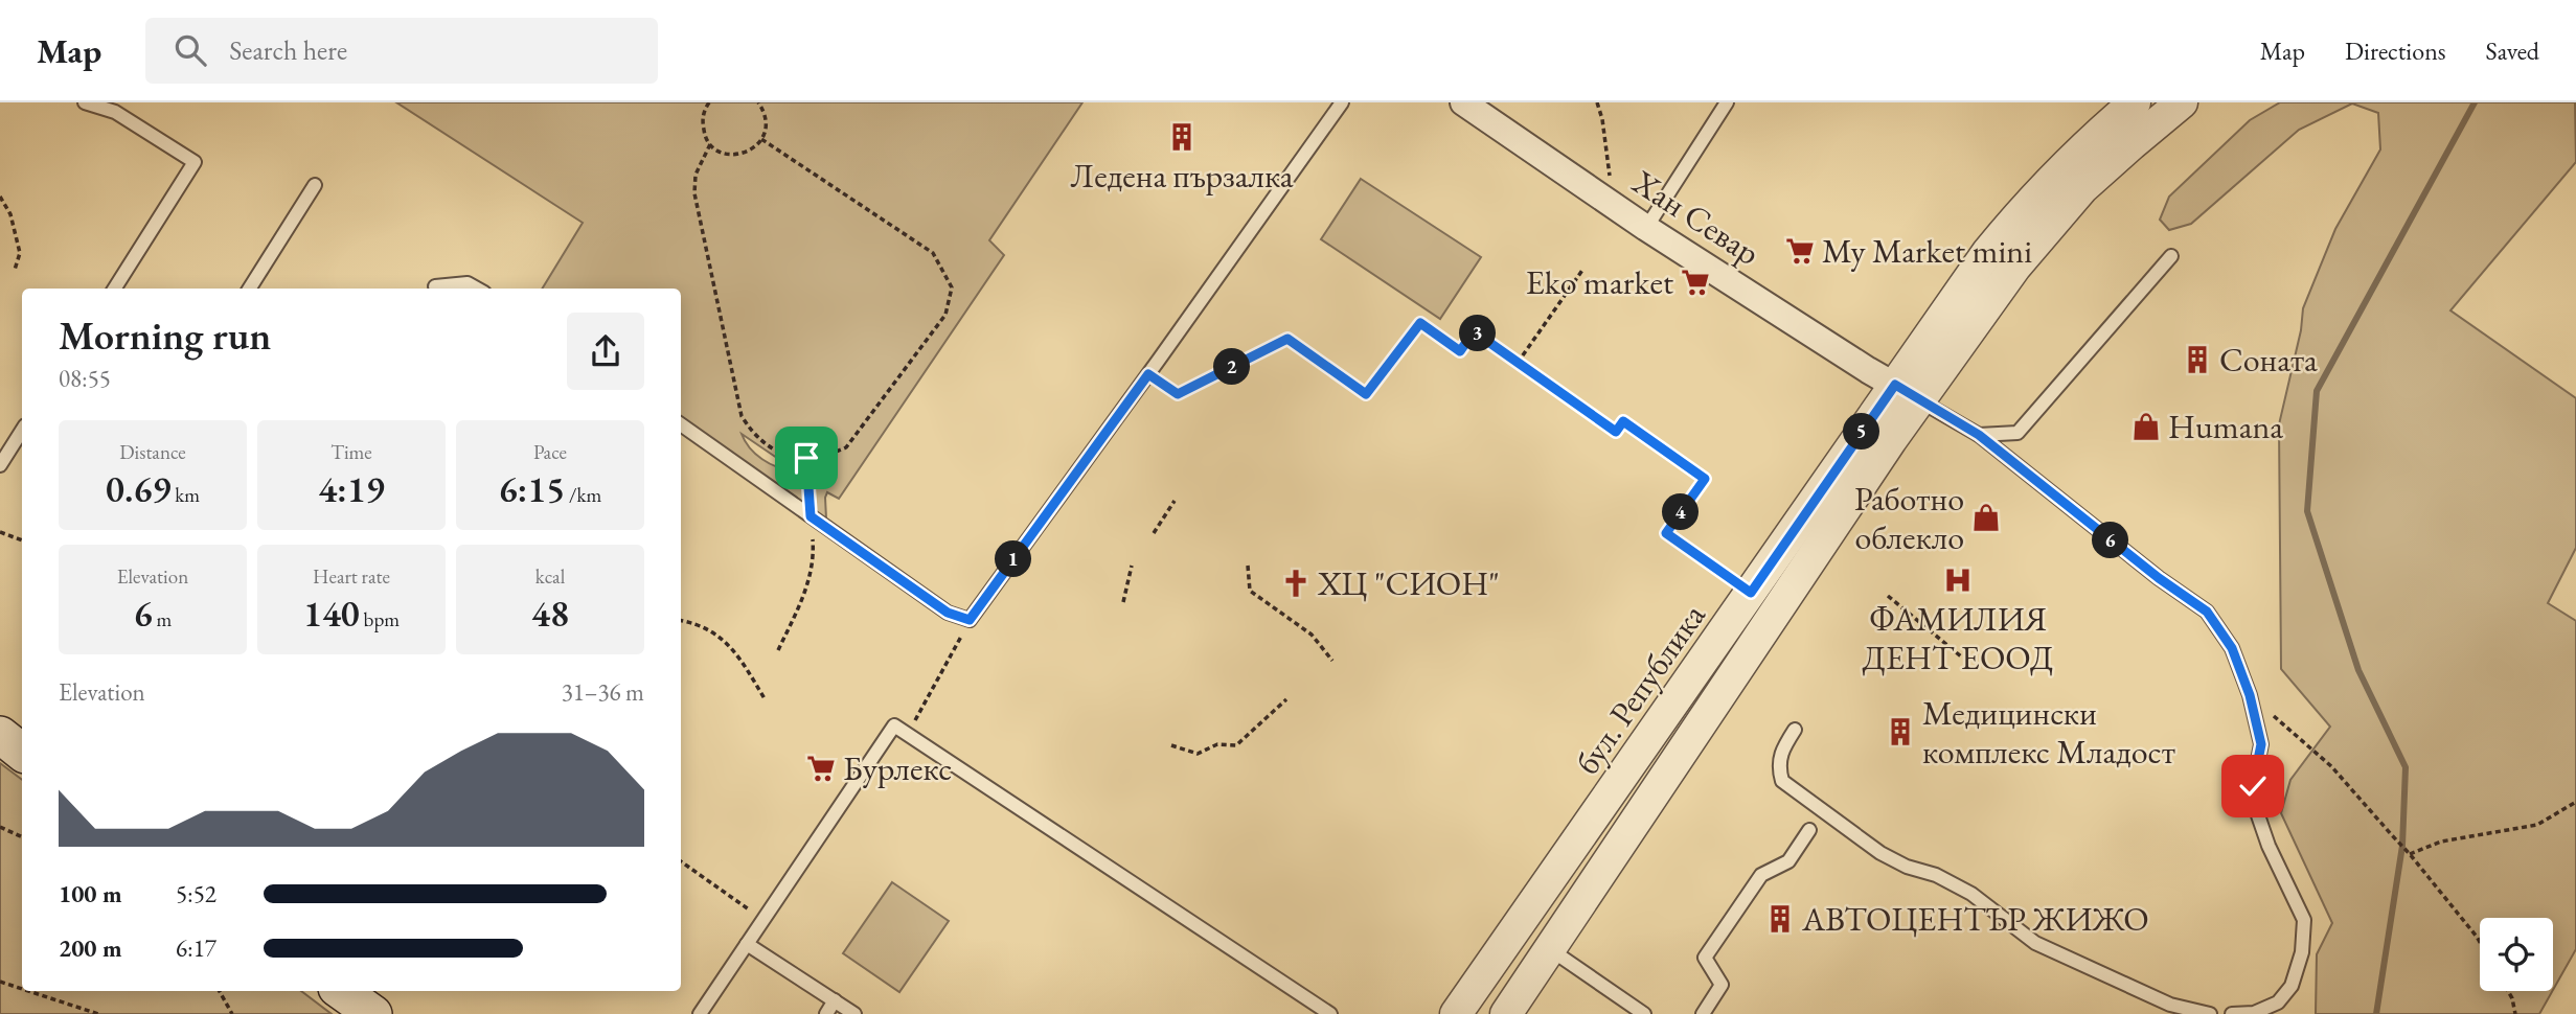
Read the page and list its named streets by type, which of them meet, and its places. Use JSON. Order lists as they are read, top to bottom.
{
  "streets": {
    "street": ["Хан Севар", "бул. Република"]
  },
  "crossings": [
    ["Хан Севар", "бул. Република"]
  ],
  "places": {
    "building": [
      "Ледена пързалка",
      "Соната",
      "Медицински комплекс Младост",
      "АВТОЦЕНТЪР ЖИЖО"
    ],
    "supermarket": ["My Market mini", "Eko market", "Бурлекс"],
    "shop": ["Humana", "Работно облекло"],
    "hospital": ["ФАМИЛИЯ ДЕНТ ЕООД"],
    "church": ["ХЦ \"СИОН\""]
  },
  "page": {
    "header": "Map",
    "search": "Search here",
    "nav": ["Map", "Directions", "Saved"],
    "heading": ["Morning run", "08:55"],
    "pins": [
      "3",
      "2",
      "5",
      "4",
      "6",
      "1"
    ],
    "stats": [
      ["Distance", "0.69 km"],
      ["Time", "4:19"],
      ["Pace", "6:15 /km"],
      ["Elevation", "6 m"],
      ["Heart rate", "140 bpm"],
      ["kcal", "48"]
    ],
    "chart": ["Elevation", "31–36 m"],
    "list": [
      {
        "name": "100 m",
        "note": "5:52"
      },
      {
        "name": "200 m",
        "note": "6:17"
      }
    ]
  }
}
